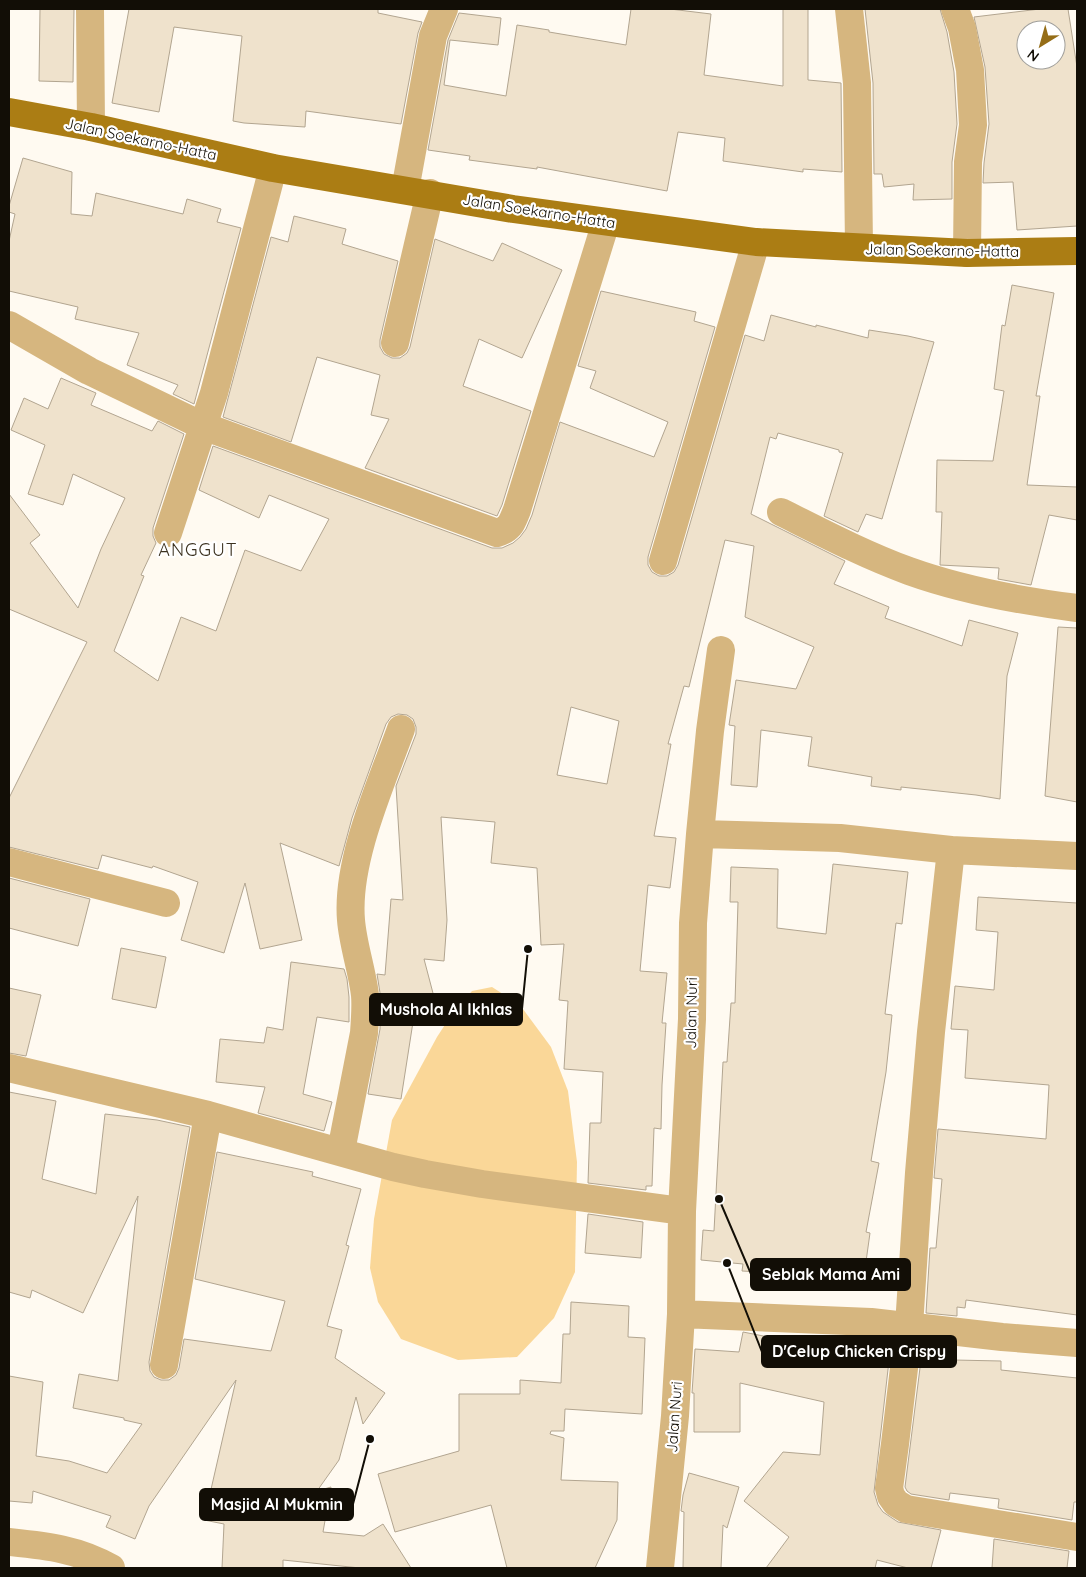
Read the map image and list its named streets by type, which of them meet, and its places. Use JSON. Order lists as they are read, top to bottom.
{
  "streets": {
    "main road": ["Jalan Soekarno-Hatta"],
    "street": ["Jalan Nuri"]
  },
  "districts": ["ANGGUT"],
  "places": [
    "Mushola Al Ikhlas",
    "Seblak Mama Ami",
    "D'Celup Chicken Crispy",
    "Masjid Al Mukmin"
  ],
  "north": "bottom left"
}
